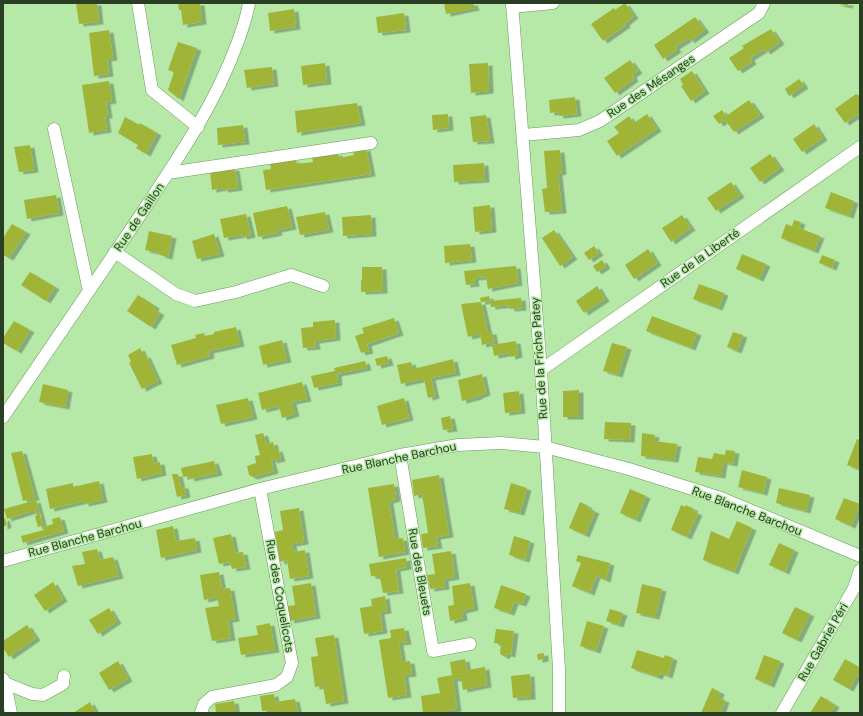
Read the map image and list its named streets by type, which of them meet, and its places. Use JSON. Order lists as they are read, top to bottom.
{
  "streets": {
    "street": [
      "Rue des Mésanges",
      "Rue de Gaillon",
      "Rue de la Liberté",
      "Rue de la Friche Patey",
      "Rue Blanche Barchou",
      "Rue des Bleuets",
      "Rue des Coquelicots",
      "Rue Gabriel Péri"
    ]
  },
  "crossings": [
    ["Rue des Mésanges", "Rue de la Friche Patey"],
    ["Rue de la Liberté", "Rue de la Friche Patey"],
    ["Rue de la Friche Patey", "Rue Blanche Barchou"],
    ["Rue Blanche Barchou", "Rue des Bleuets"],
    ["Rue Blanche Barchou", "Rue des Coquelicots"]
  ]
}
